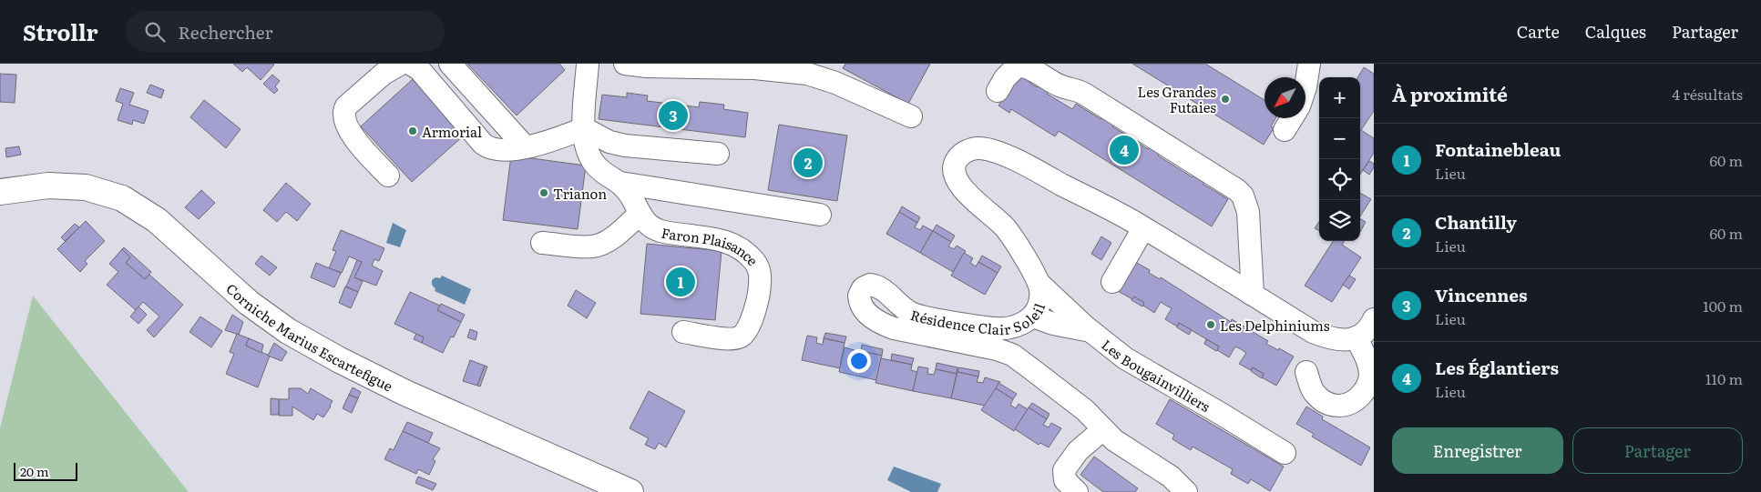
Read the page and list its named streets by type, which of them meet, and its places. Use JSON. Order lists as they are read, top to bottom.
{
  "streets": {
    "main road": ["Corniche Marius Escartefigue"],
    "lane": ["Faron Plaisance", "Résidence Clair Soleil", "Les Bougainvilliers"]
  },
  "crossings": [
    ["Résidence Clair Soleil", "Les Bougainvilliers"]
  ],
  "places": [
    "Les Grandes Futaies",
    "Armorial",
    "Trianon",
    "Les Delphiniums"
  ],
  "scale_bar": "20 m",
  "north": "bottom left",
  "page": {
    "header": "Strollr",
    "search": "Rechercher",
    "nav": ["Carte", "Calques", "Partager"],
    "heading": ["À proximité", "4 résultats"],
    "map_buttons": ["+", "−"],
    "pins": [
      "3",
      "4",
      "2",
      "1"
    ],
    "list": [
      {
        "mark": "1",
        "name": "Fontainebleau",
        "note": "Lieu",
        "value": "60 m"
      },
      {
        "mark": "2",
        "name": "Chantilly",
        "note": "Lieu",
        "value": "60 m"
      },
      {
        "mark": "3",
        "name": "Vincennes",
        "note": "Lieu",
        "value": "100 m"
      },
      {
        "mark": "4",
        "name": "Les Églantiers",
        "note": "Lieu",
        "value": "110 m"
      }
    ],
    "buttons": ["Enregistrer", "Partager"],
    "scale": "20 m"
  }
}
